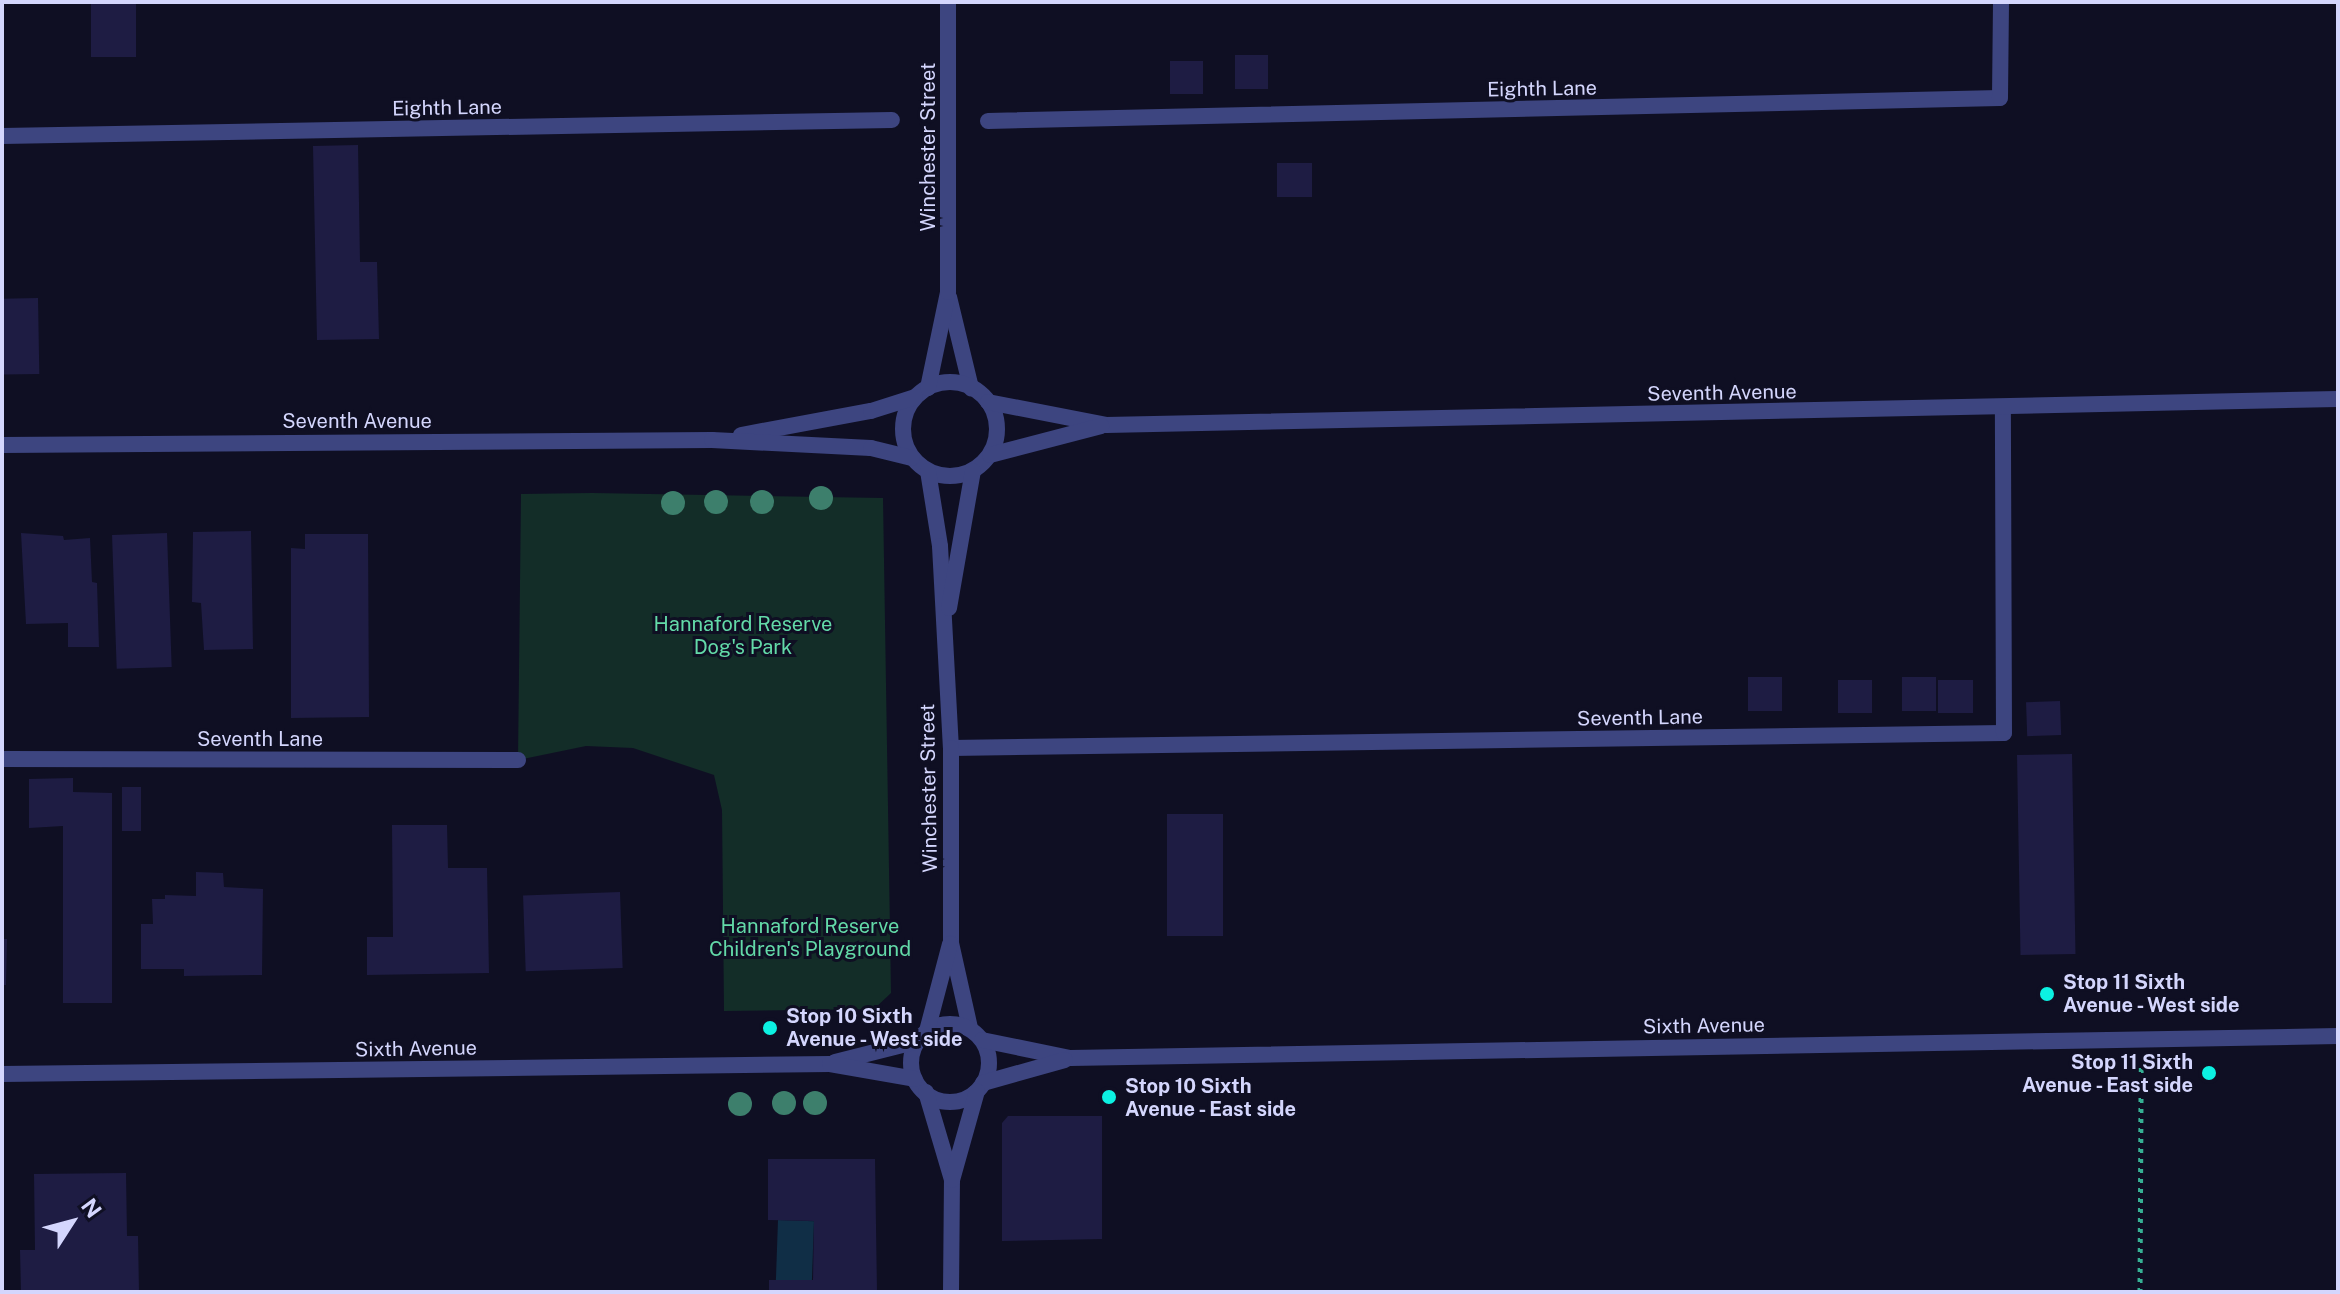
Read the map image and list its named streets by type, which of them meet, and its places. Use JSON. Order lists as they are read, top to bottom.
{
  "streets": {
    "street": [
      "Eighth Lane",
      "Winchester Street",
      "Seventh Avenue",
      "Seventh Lane",
      "Sixth Avenue"
    ]
  },
  "crossings": [
    ["Winchester Street", "Seventh Avenue"],
    ["Winchester Street", "Seventh Lane"],
    ["Winchester Street", "Sixth Avenue"],
    ["Seventh Avenue", "Seventh Lane"]
  ],
  "parks": ["Hannaford Reserve Dog's Park", "Hannaford Reserve Children's Playground"],
  "places": [
    "Stop 11 Sixth Avenue - West side",
    "Stop 10 Sixth Avenue - West side",
    "Stop 11 Sixth Avenue - East side",
    "Stop 10 Sixth Avenue - East side"
  ],
  "north": "top right"
}
